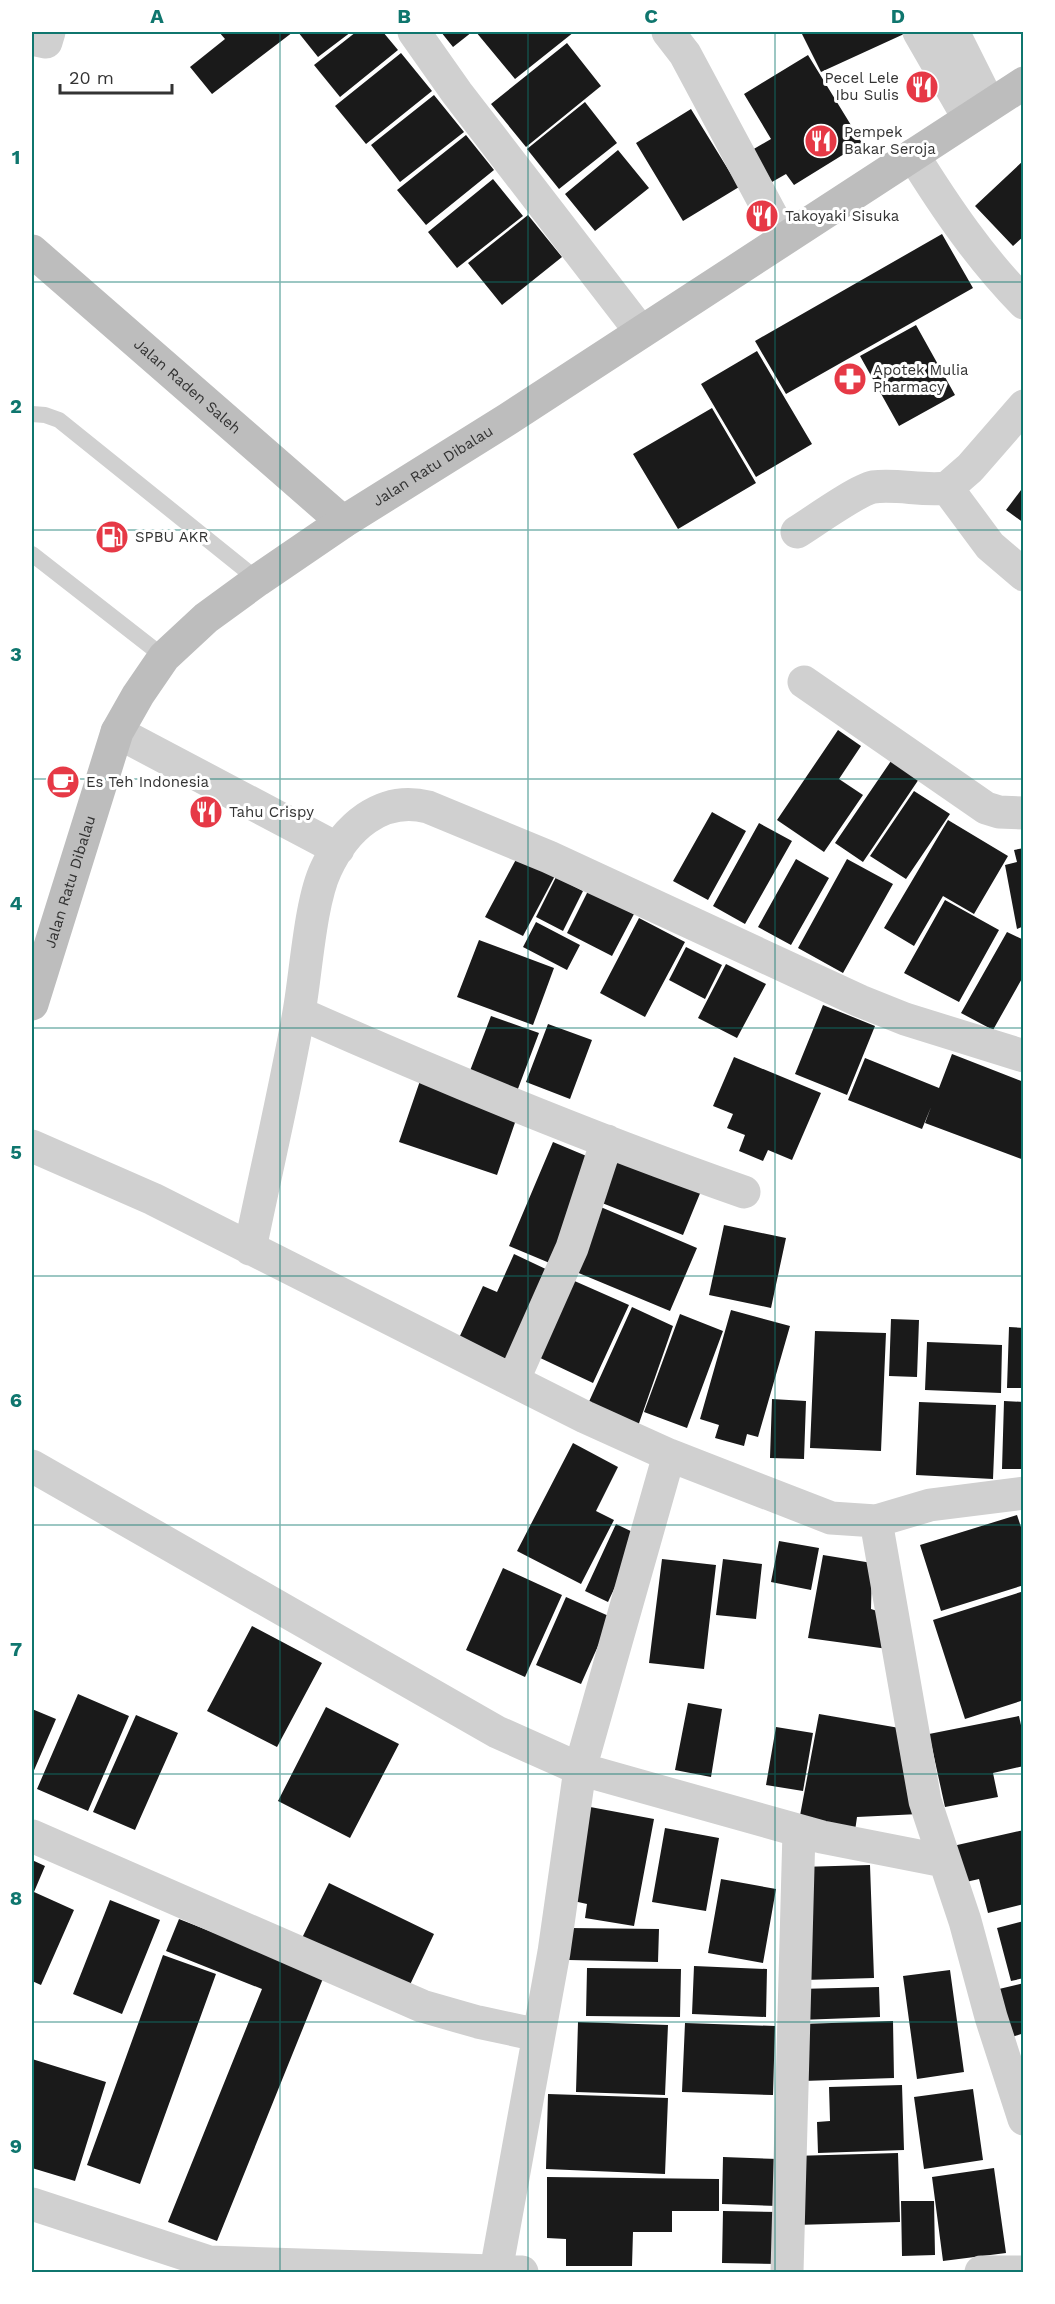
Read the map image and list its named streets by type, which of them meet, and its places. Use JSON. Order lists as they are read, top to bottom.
{
  "streets": {
    "main road": ["Jalan Raden Saleh", "Jalan Ratu Dibalau"]
  },
  "crossings": [
    ["Jalan Raden Saleh", "Jalan Ratu Dibalau"]
  ],
  "places": {
    "restaurant": [
      "Pecel Lele Ibu Sulis",
      "Pempek Bakar Seroja",
      "Takoyaki Sisuka",
      "Tahu Crispy"
    ],
    "pharmacy": ["Apotek Mulia Pharmacy"],
    "fuel station": ["SPBU AKR"],
    "cafe": ["Es Teh Indonesia"]
  },
  "scale_bar": "20 m",
  "grid": {
    "columns": [
      "A",
      "B",
      "C",
      "D"
    ],
    "rows": [
      "1",
      "2",
      "3",
      "4",
      "5",
      "6",
      "7",
      "8",
      "9"
    ]
  }
}
